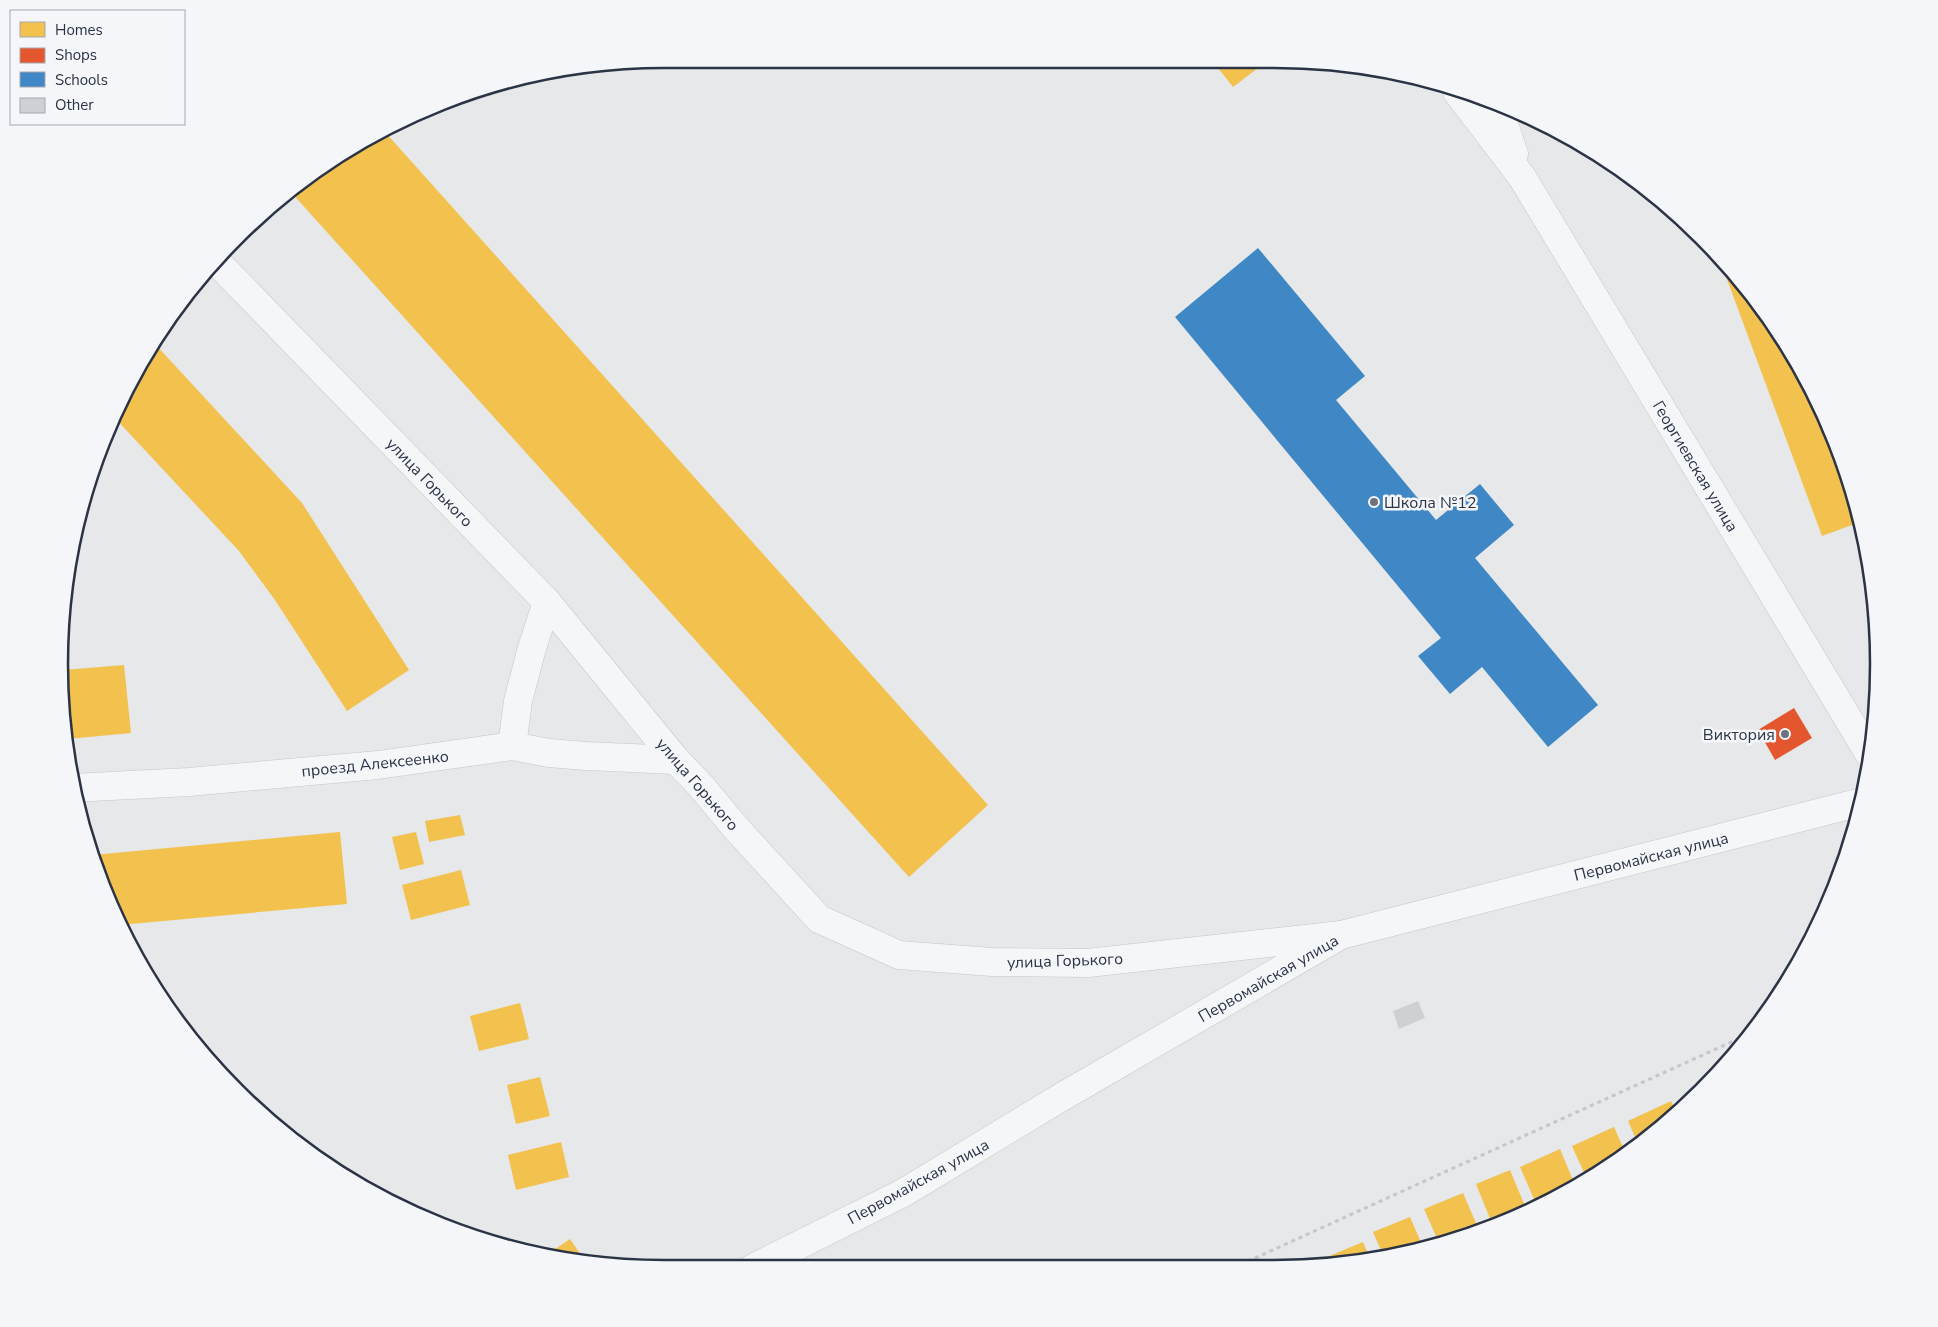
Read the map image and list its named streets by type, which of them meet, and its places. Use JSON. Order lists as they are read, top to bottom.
{
  "streets": {
    "street": [
      "Георгиевская улица",
      "улица Горького",
      "проезд Алексеенко",
      "Первомайская улица"
    ]
  },
  "crossings": [
    ["улица Горького", "проезд Алексеенко"],
    ["улица Горького", "Первомайская улица"]
  ],
  "places": ["Школа №12", "Виктория"],
  "legend": [
    "Homes",
    "Shops",
    "Schools",
    "Other"
  ]
}
